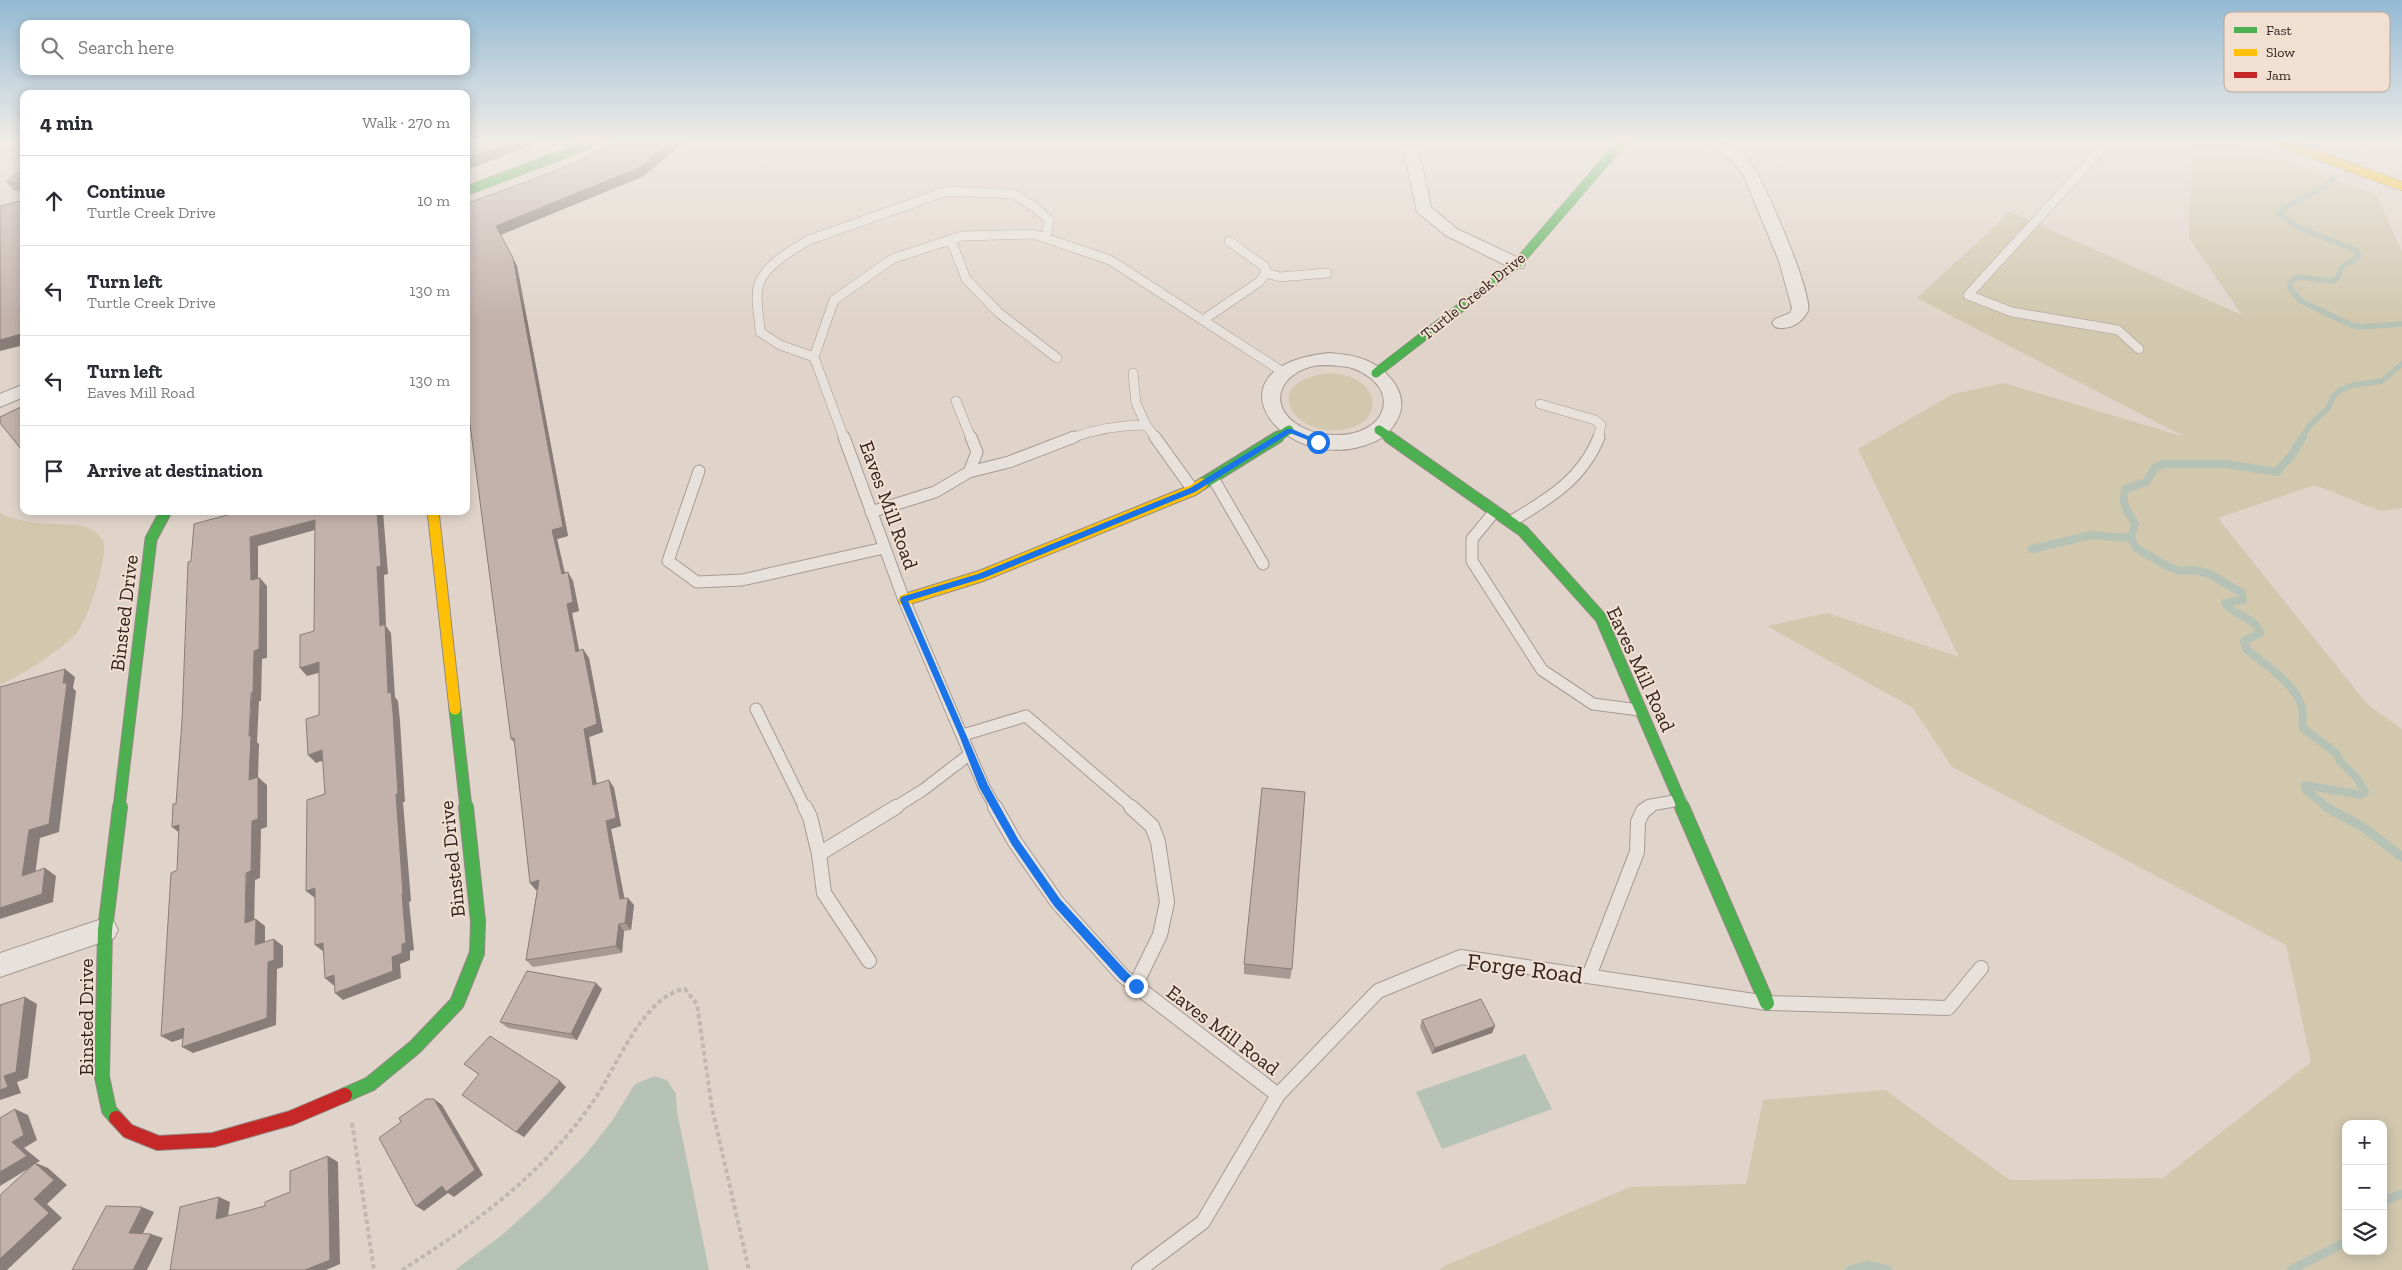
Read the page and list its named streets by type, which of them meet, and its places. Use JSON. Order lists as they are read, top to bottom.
{
  "streets": {
    "street": ["Turtle Creek Drive", "Eaves Mill Road", "Binsted Drive"],
    "lane": ["Forge Road"]
  },
  "crossings": [
    ["Turtle Creek Drive", "Eaves Mill Road"],
    ["Eaves Mill Road", "Forge Road"]
  ],
  "legend": ["Fast", "Slow", "Jam"],
  "page": {
    "search": "Search here",
    "heading": ["4 min", "Walk · 270 m"],
    "list": [
      ["Continue", "Turtle Creek Drive", "10 m"],
      ["Turn left", "Turtle Creek Drive", "130 m"],
      ["Turn left", "Eaves Mill Road", "130 m"],
      "Arrive at destination"
    ],
    "map_buttons": ["+", "−"]
  }
}
